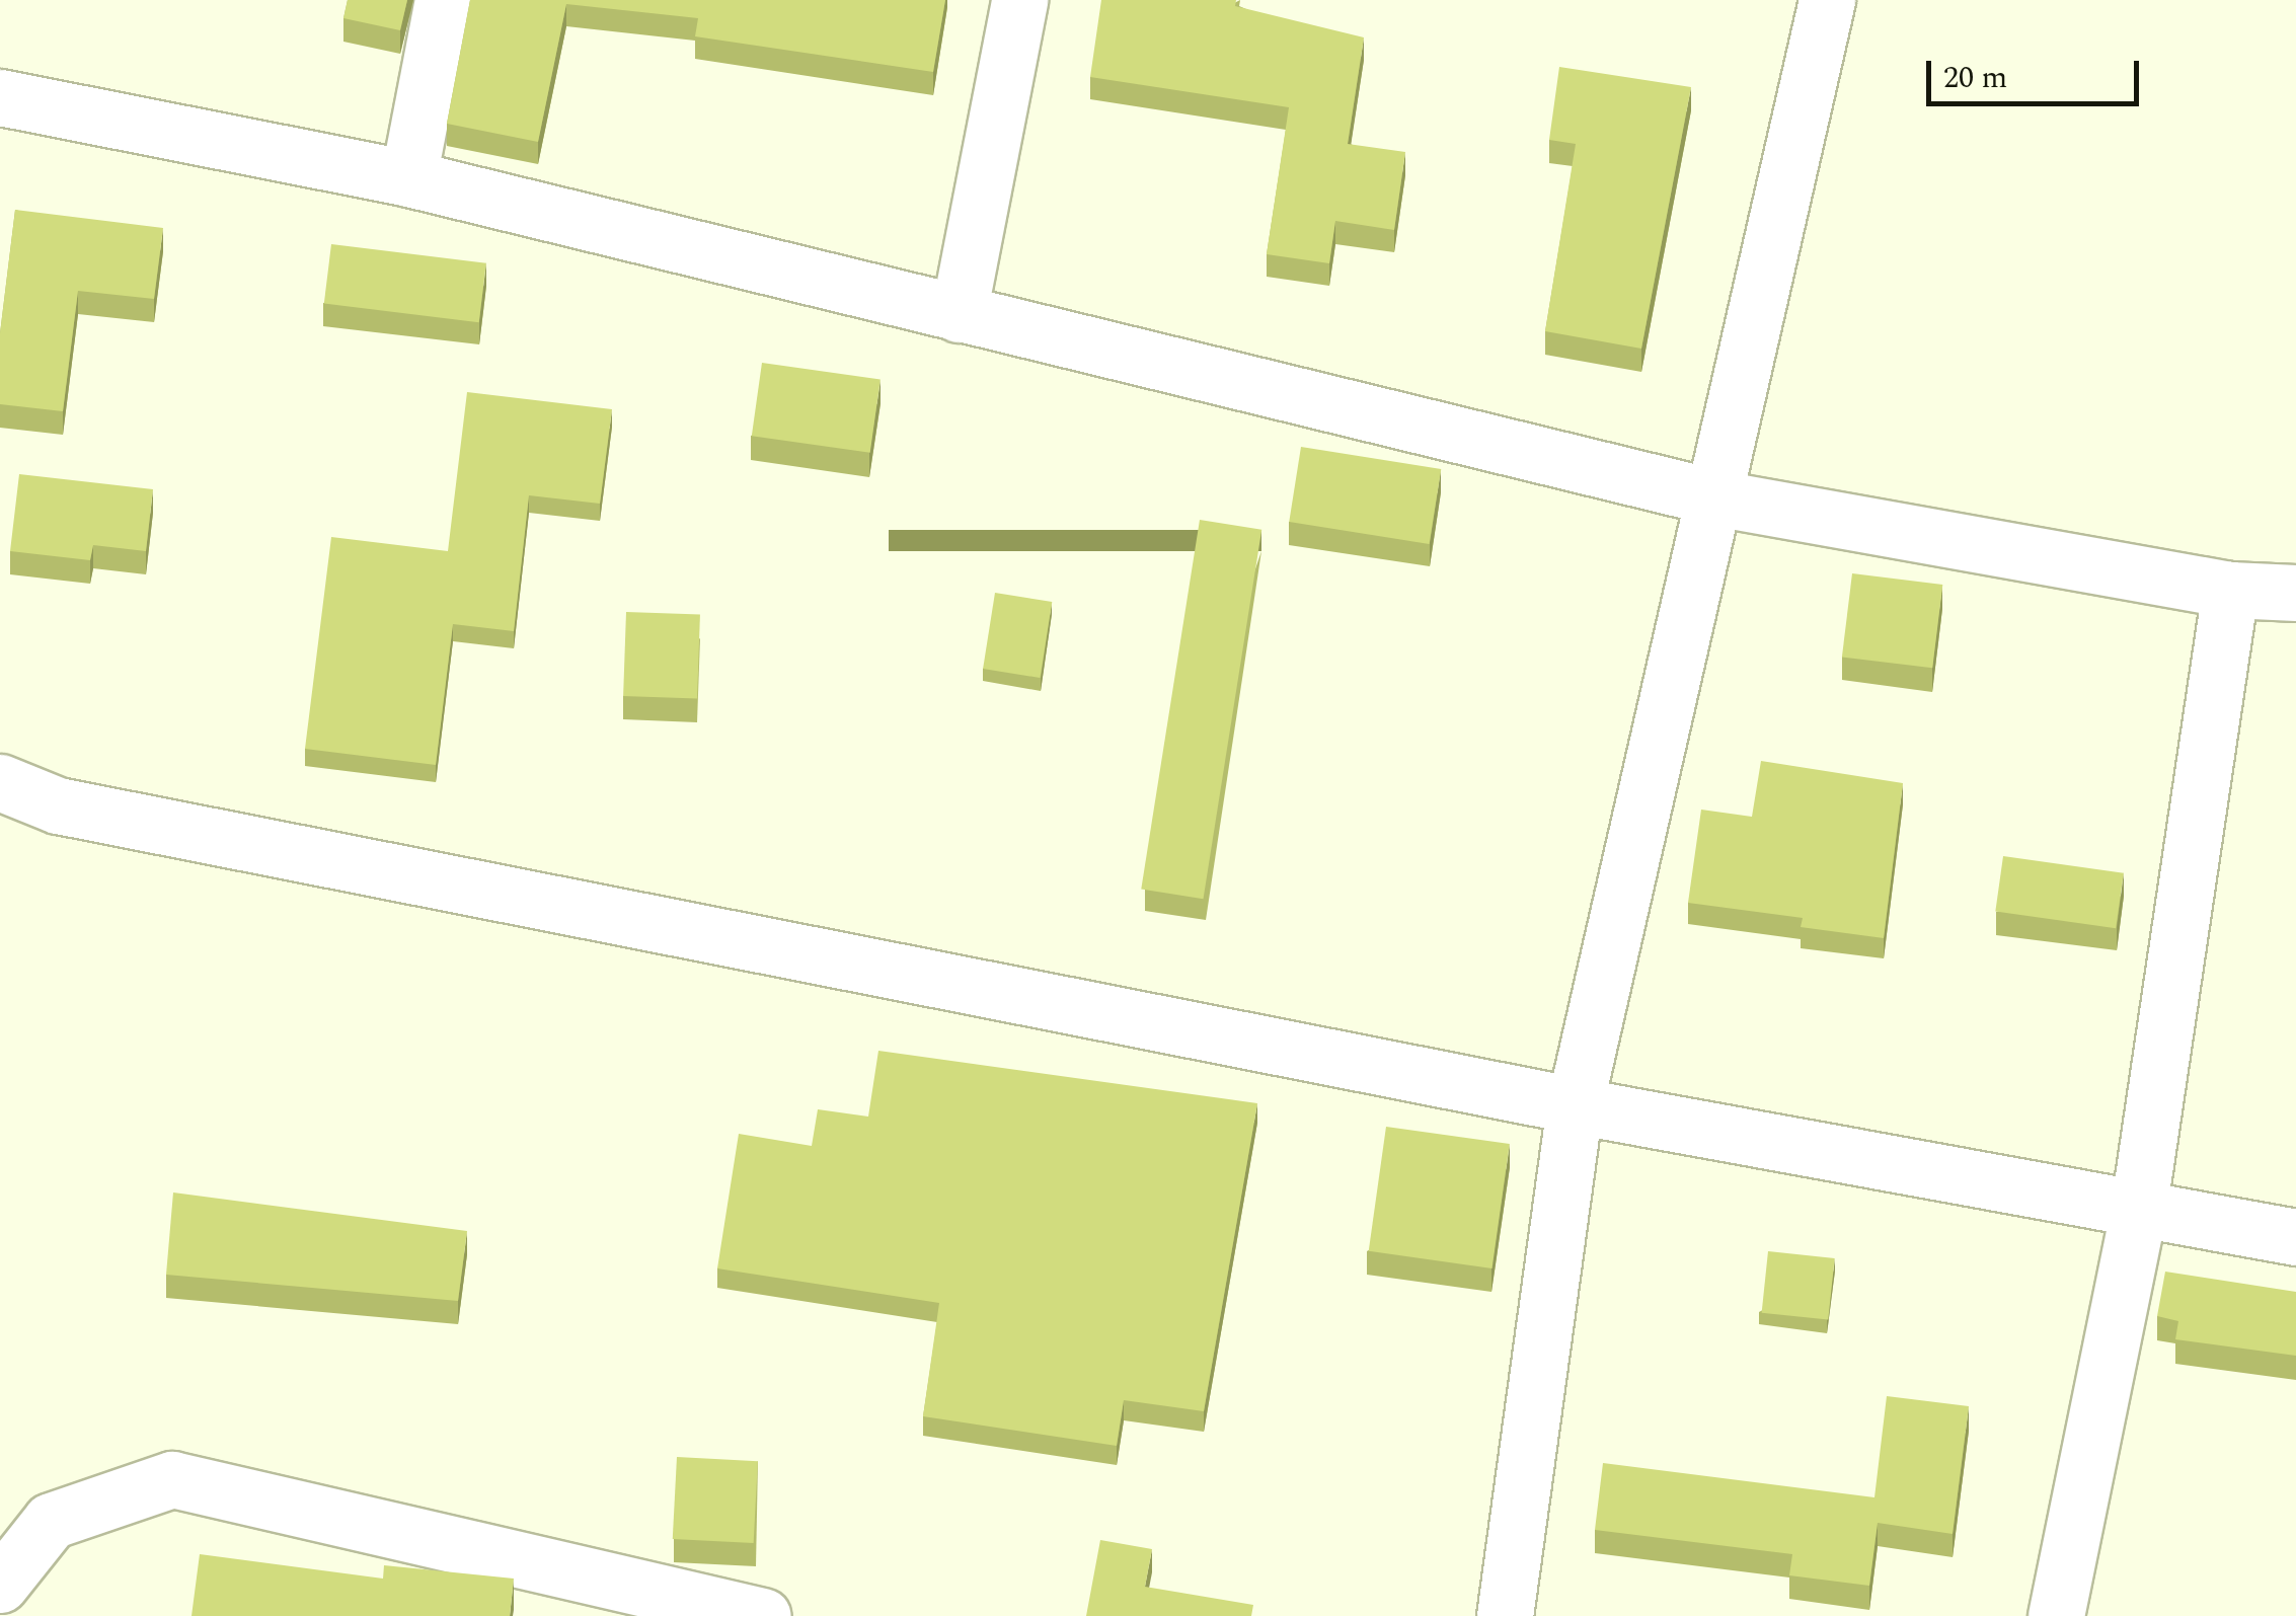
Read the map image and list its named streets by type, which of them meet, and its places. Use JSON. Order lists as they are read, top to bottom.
{
  "scale_bar": "20 m"
}
